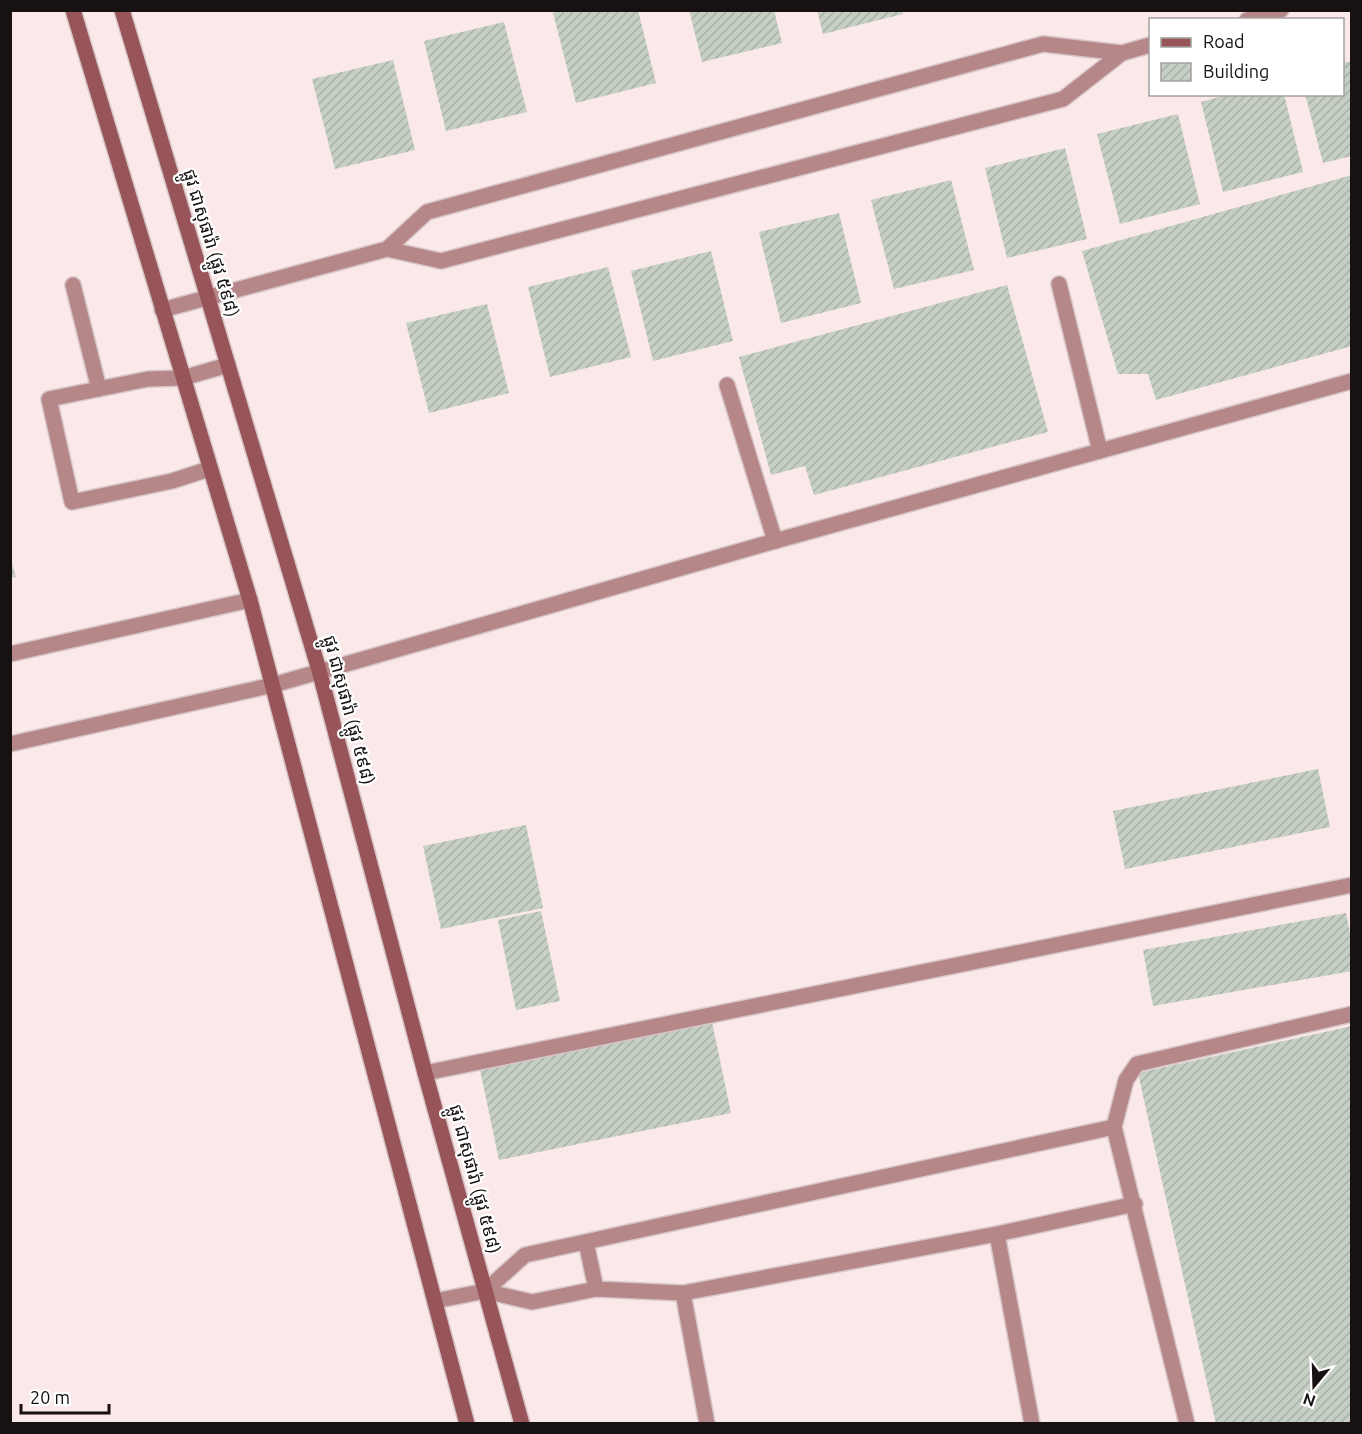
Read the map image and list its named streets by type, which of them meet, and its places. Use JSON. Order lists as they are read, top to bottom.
{
  "streets": {
    "main road": ["ផ្លូវ ជាសុផារ៉ា (ផ្លូវ ៥៩៨)"]
  },
  "legend": ["Road", "Building"],
  "scale_bar": "20 m",
  "north": "bottom"
}
